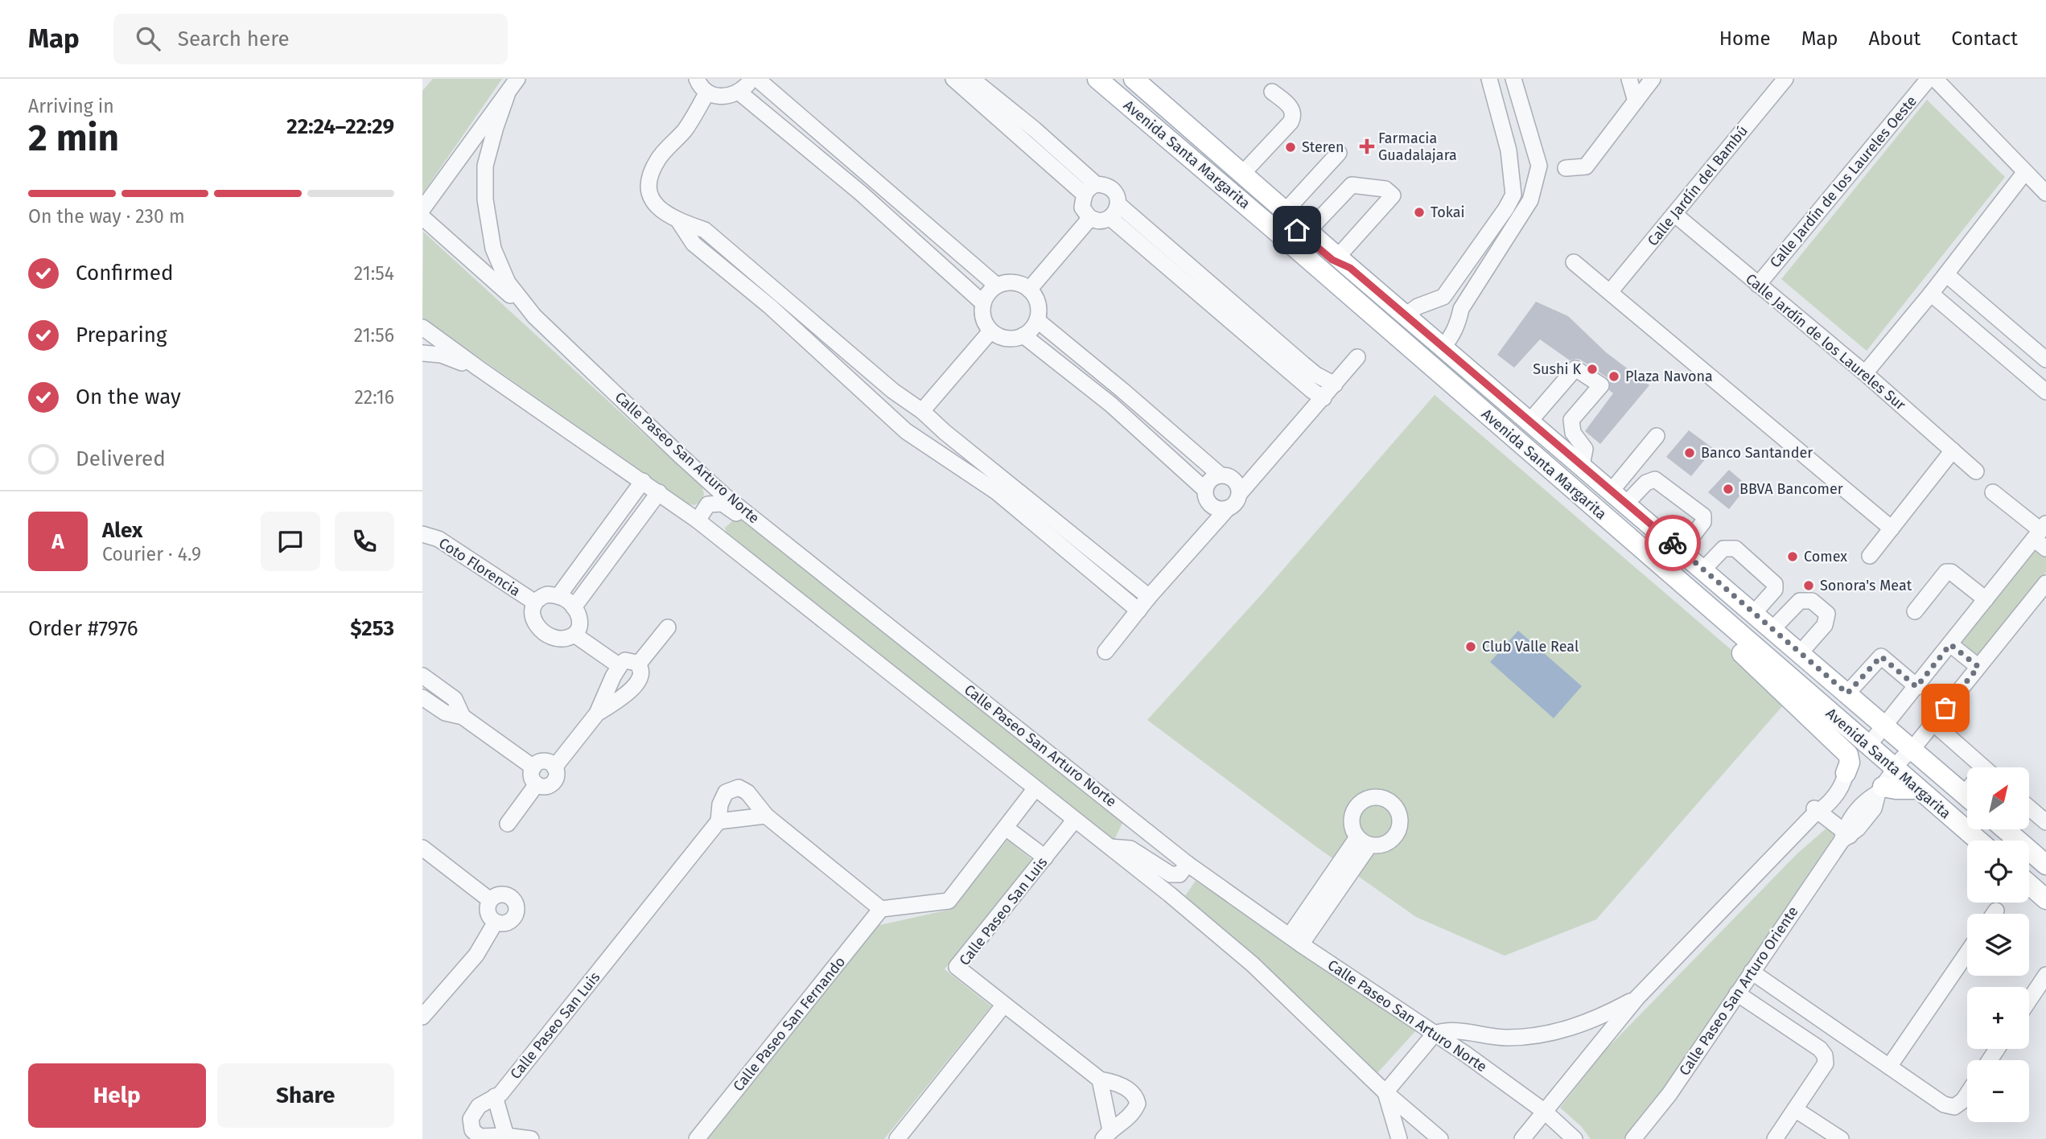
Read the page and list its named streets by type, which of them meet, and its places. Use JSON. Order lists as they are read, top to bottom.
{
  "streets": {
    "main road": ["Avenida Santa Margarita"],
    "street": [
      "Calle Jardín de los Laureles Oeste",
      "Calle Jardín del Bambú",
      "Calle Jardín de los Laureles Sur",
      "Calle Paseo San Arturo Norte",
      "Coto Florencia",
      "Calle Paseo San Luis",
      "Calle Paseo San Arturo Oriente",
      "Calle Paseo San Fernando"
    ]
  },
  "crossings": [
    ["Avenida Santa Margarita", "Calle Paseo San Arturo Oriente"],
    ["Calle Jardín de los Laureles Oeste", "Calle Jardín de los Laureles Sur"],
    ["Calle Jardín del Bambú", "Calle Jardín de los Laureles Sur"],
    ["Calle Paseo San Luis", "Calle Paseo San Fernando"]
  ],
  "places": {
    "health": ["Farmacia Guadalajara"],
    "other": [
      "Steren",
      "Tokai",
      "Sushi K",
      "Plaza Navona",
      "Banco Santander",
      "BBVA Bancomer",
      "Comex",
      "Sonora's Meat",
      "Club Valle Real"
    ]
  },
  "north": "top right",
  "page": {
    "header": "Map",
    "search": "Search here",
    "nav": [
      "Home",
      "Map",
      "About",
      "Contact"
    ],
    "heading": ["2 min", "Arriving in", "22:24–22:29"],
    "panel": [
      "Alex",
      "Courier · 4.9",
      "Order #7976",
      "$253"
    ],
    "bar": "On the way · 230 m",
    "list": [
      ["Confirmed", "21:54"],
      ["Preparing", "21:56"],
      ["On the way", "22:16"],
      "Delivered"
    ],
    "round": "A",
    "map_buttons": ["+", "−"],
    "buttons": ["Help", "Share"]
  }
}
